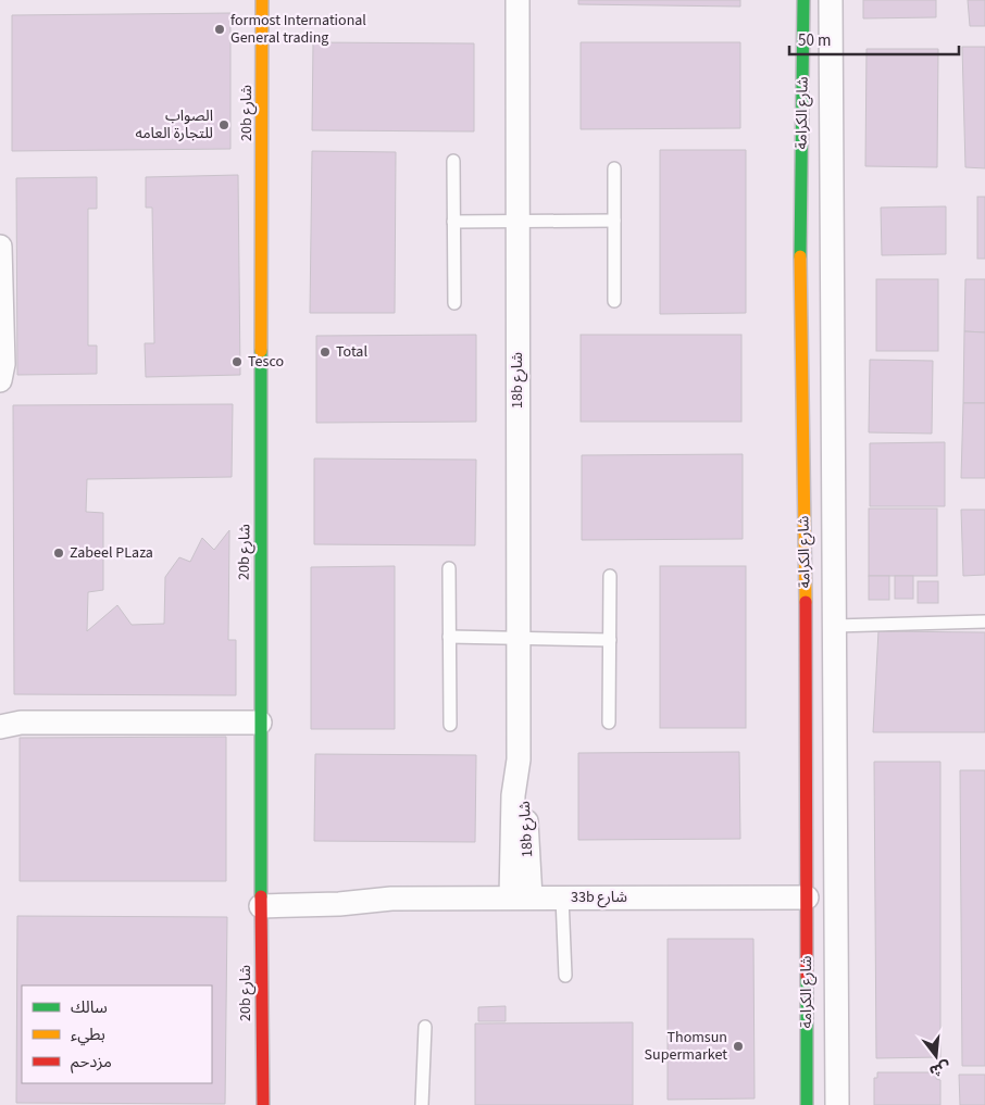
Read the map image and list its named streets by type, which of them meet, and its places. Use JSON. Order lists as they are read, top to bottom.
{
  "streets": {
    "street": [
      "20b شارع",
      "شارع الكرامة",
      "18b شارع",
      "33b شارع"
    ]
  },
  "crossings": [
    ["20b شارع", "33b شارع"],
    ["شارع الكرامة", "33b شارع"],
    ["18b شارع", "33b شارع"]
  ],
  "places": [
    "formost International General trading",
    "الصواب للتجارة العامه",
    "Total",
    "Tesco",
    "Zabeel PLaza",
    "Thomsun Supermarket"
  ],
  "legend": ["سالك", "بطيء", "مزدحم"],
  "scale_bar": "50 m",
  "north": "bottom"
}
